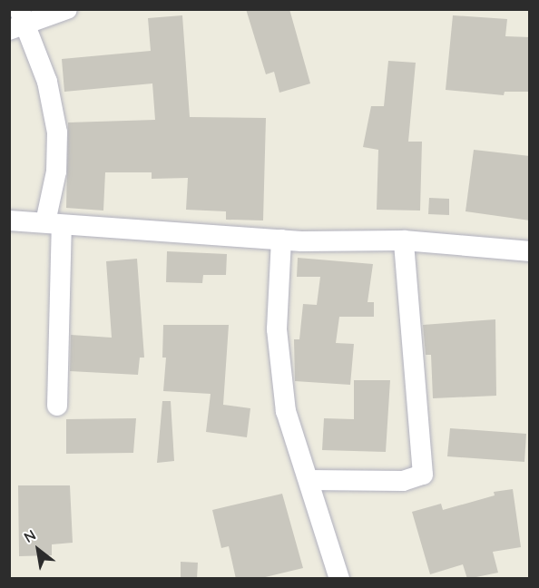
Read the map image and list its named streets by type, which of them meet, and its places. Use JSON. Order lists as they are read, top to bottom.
{
  "north": "top left"
}
